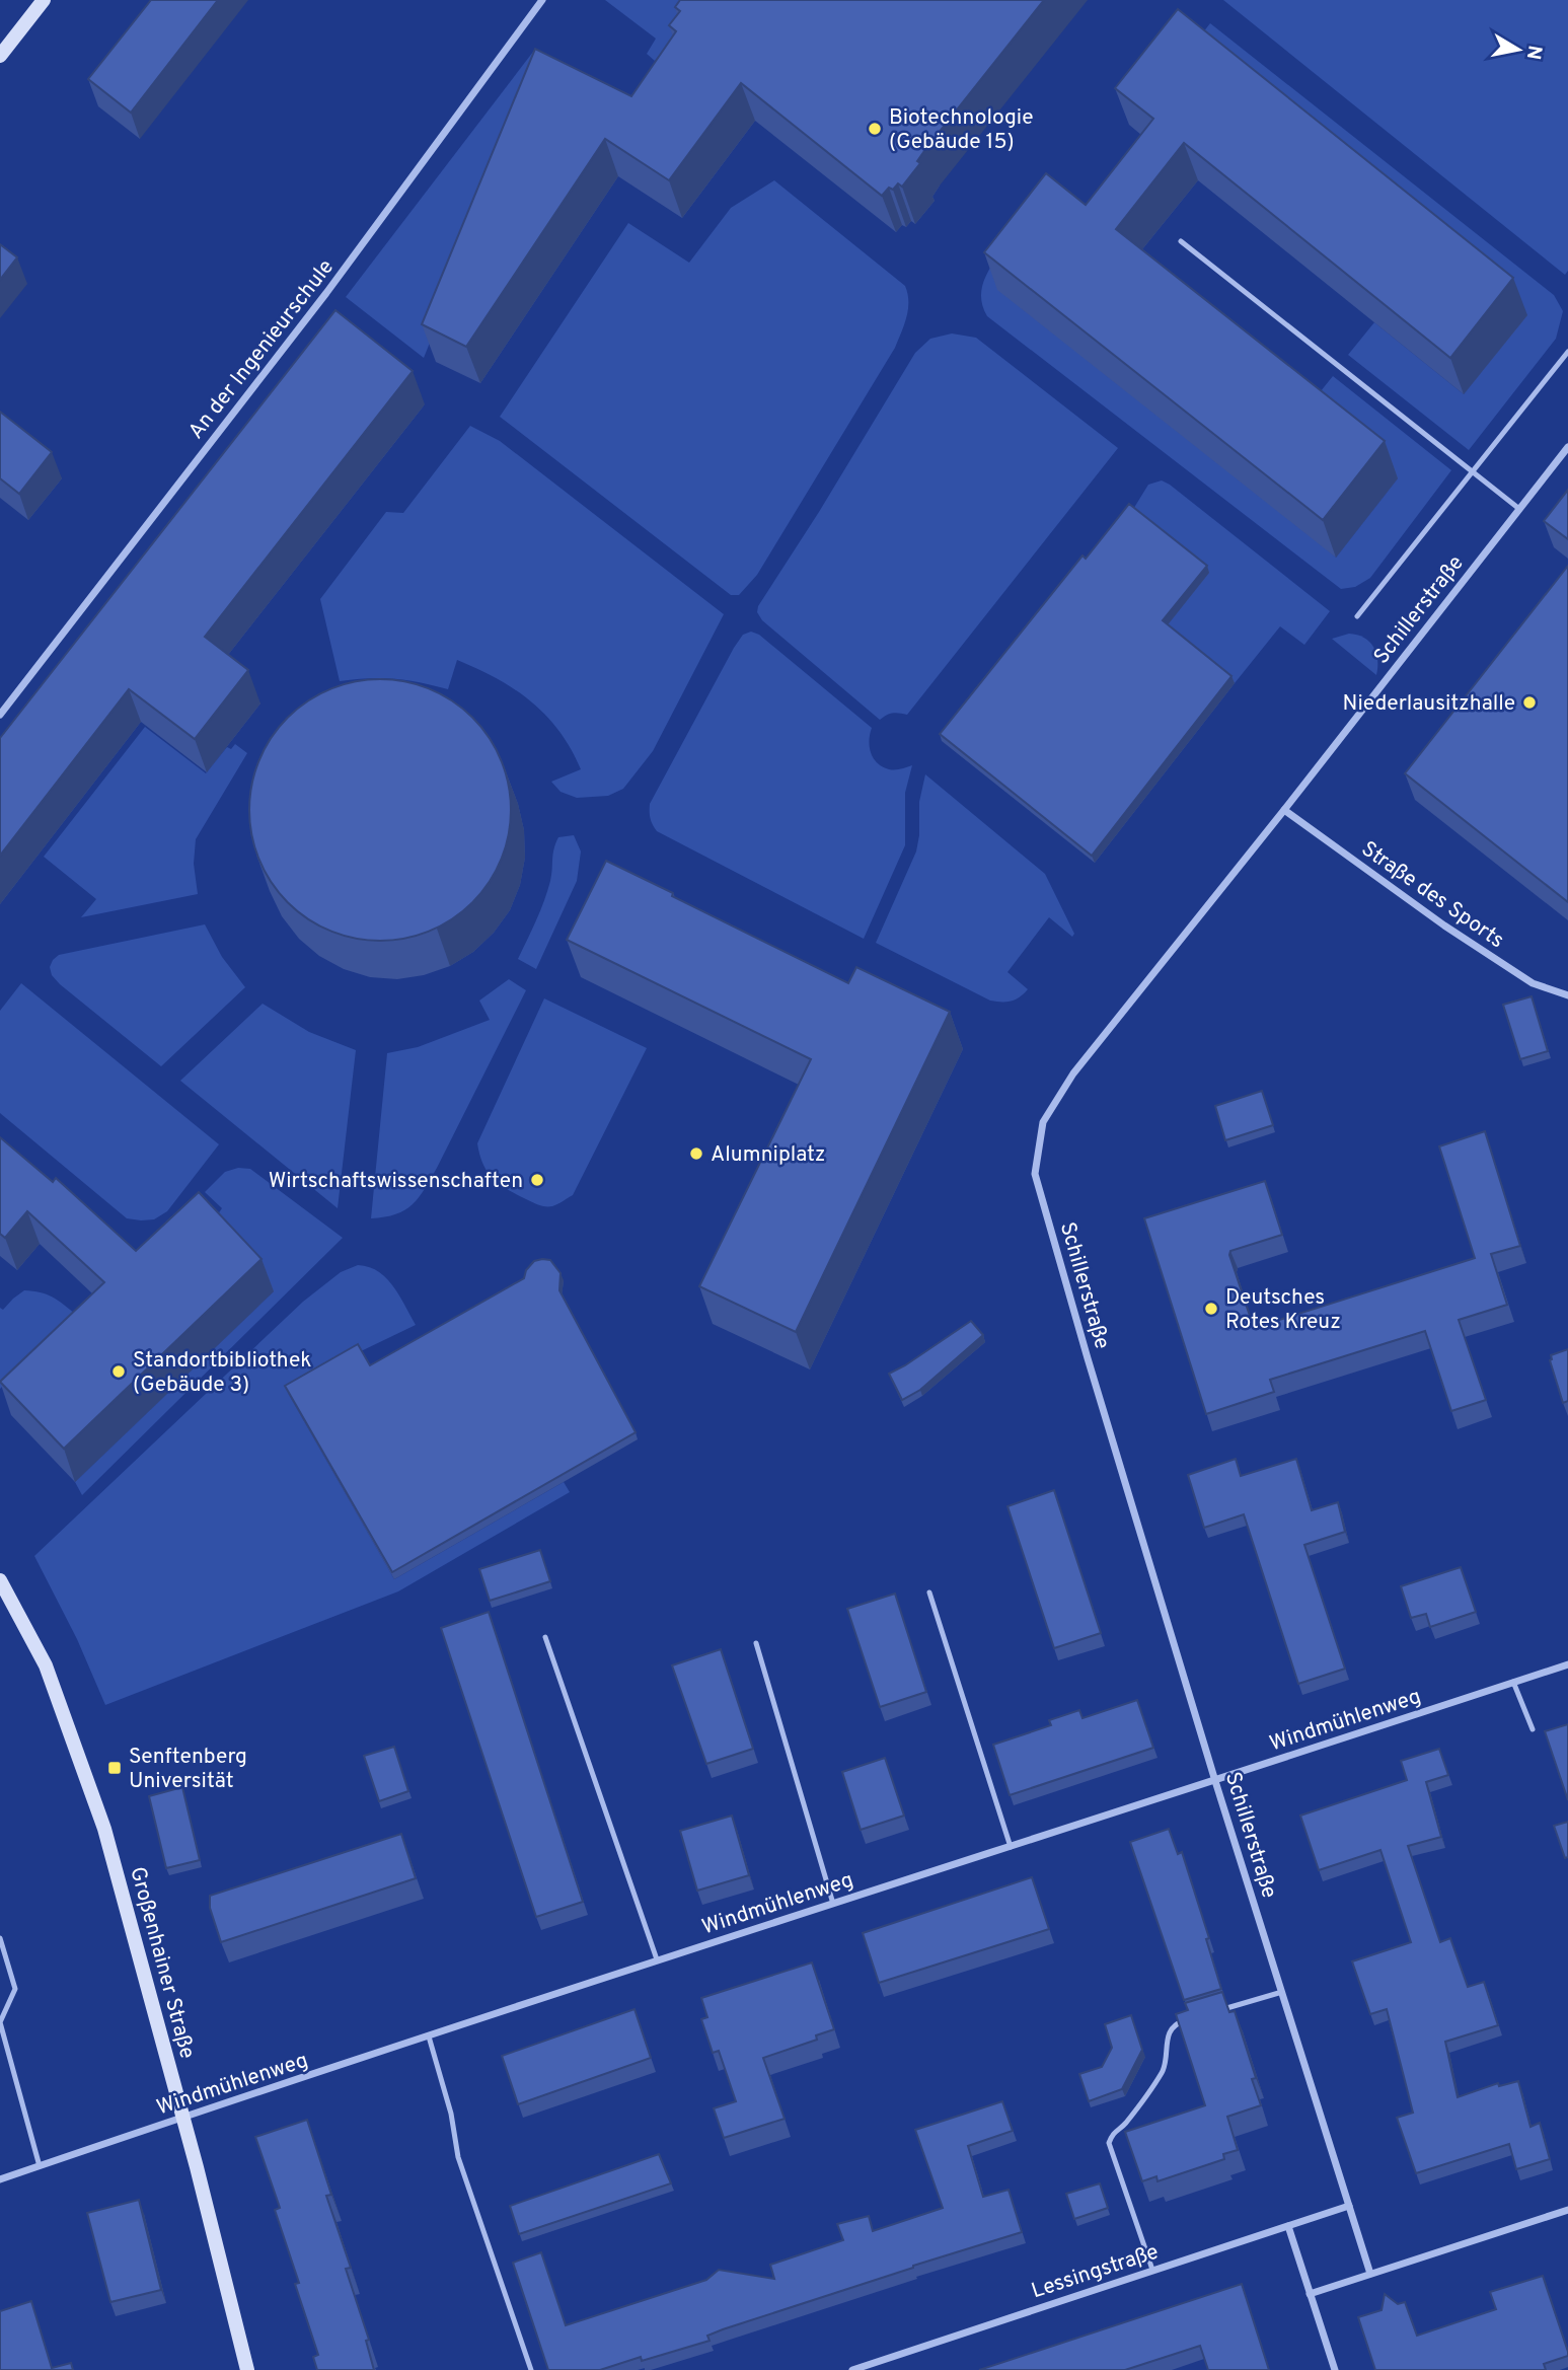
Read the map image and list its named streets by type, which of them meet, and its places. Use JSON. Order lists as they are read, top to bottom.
{
  "streets": {
    "main road": ["Großenhainer Straße"],
    "street": [
      "An der Ingenieurschule",
      "Schillerstraße",
      "Straße des Sports",
      "Windmühlenweg",
      "Lessingstraße"
    ]
  },
  "crossings": [
    ["Schillerstraße", "Straße des Sports"],
    ["Schillerstraße", "Windmühlenweg"],
    ["Schillerstraße", "Lessingstraße"],
    ["Windmühlenweg", "Großenhainer Straße"]
  ],
  "places": {
    "other": [
      "Biotechnologie (Gebäude 15)",
      "Niederlausitzhalle",
      "Alumniplatz",
      "Wirtschaftswissenschaften",
      "Deutsches Rotes Kreuz",
      "Standortbibliothek (Gebäude 3)"
    ],
    "transit": ["Senftenberg Universität"]
  },
  "north": "right"
}
